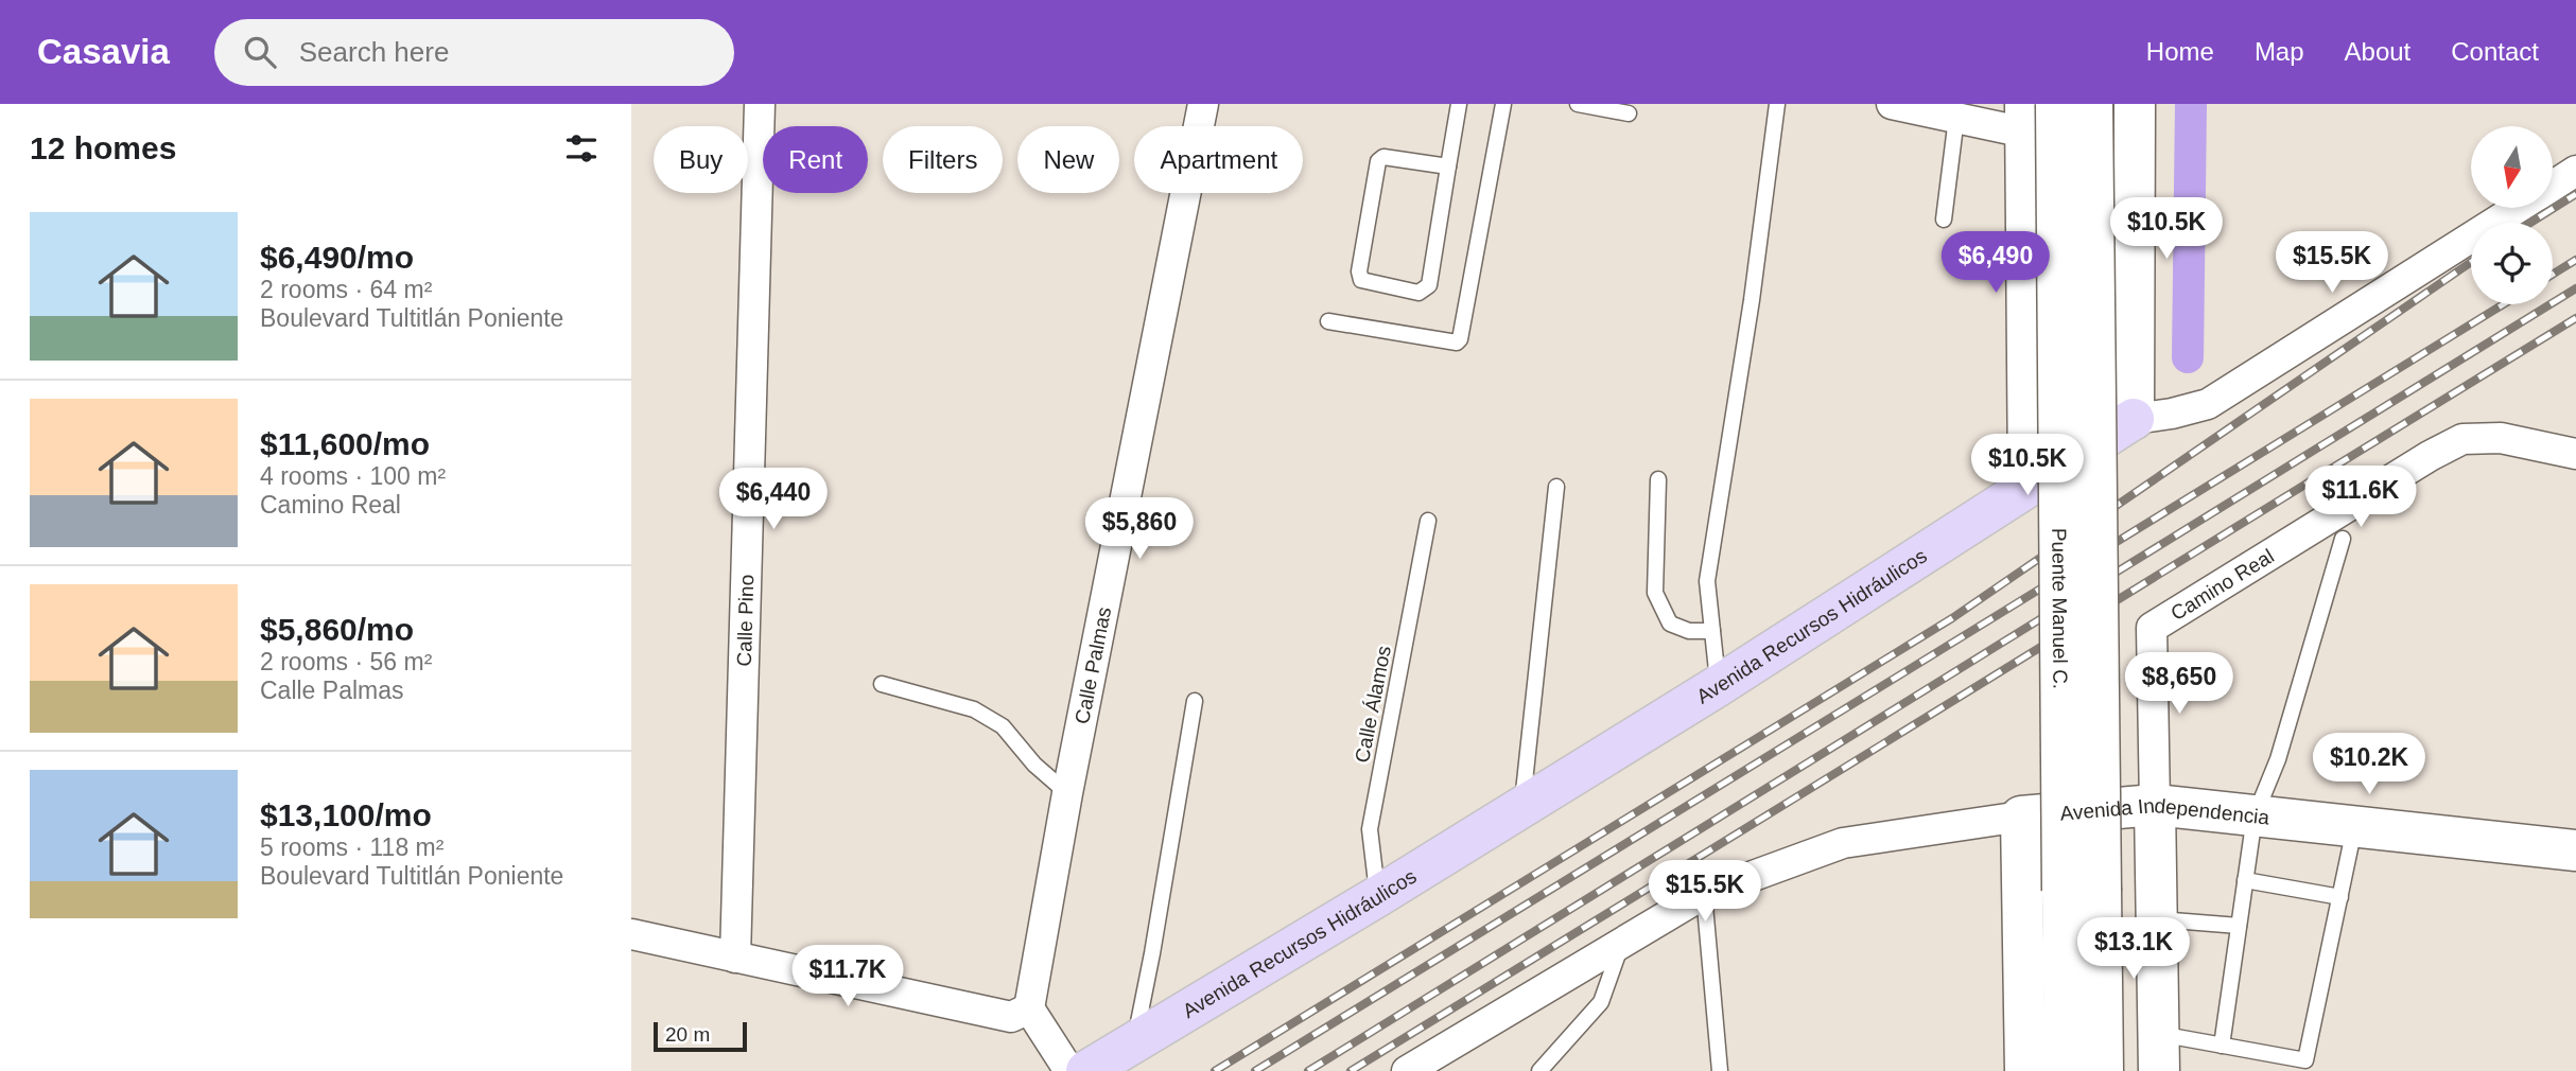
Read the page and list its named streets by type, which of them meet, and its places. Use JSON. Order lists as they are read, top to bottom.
{
  "streets": {
    "main road": ["Puente Manuel C.", "Avenida Recursos Hidráulicos", "Avenida Independencia"],
    "street": ["Camino Real", "Calle Pino", "Calle Palmas"],
    "lane": ["Calle Álamos"]
  },
  "crossings": [
    ["Camino Real", "Avenida Independencia"],
    ["Avenida Recursos Hidráulicos", "Calle Álamos"]
  ],
  "scale_bar": "20 m",
  "north": "bottom",
  "page": {
    "header": "Casavia",
    "search": "Search here",
    "nav": [
      "Home",
      "Map",
      "About",
      "Contact"
    ],
    "heading": "12 homes",
    "chip": [
      "Buy",
      "Rent",
      "Filters",
      "New",
      "Apartment"
    ],
    "list": [
      {
        "name": "$6,490/mo",
        "note": "2 rooms · 64 m² · Boulevard Tultitlán Poniente"
      },
      {
        "name": "$11,600/mo",
        "note": "4 rooms · 100 m² · Camino Real"
      },
      {
        "name": "$5,860/mo",
        "note": "2 rooms · 56 m² · Calle Palmas"
      },
      {
        "name": "$13,100/mo",
        "note": "5 rooms · 118 m² · Boulevard Tultitlán Poniente"
      }
    ],
    "price": [
      "$10.5K",
      "$6,490",
      "$15.5K",
      "$10.5K",
      "$11.6K",
      "$6,440",
      "$5,860",
      "$8,650",
      "$10.2K",
      "$15.5K",
      "$13.1K",
      "$11.7K"
    ],
    "scale": "20 m"
  }
}
